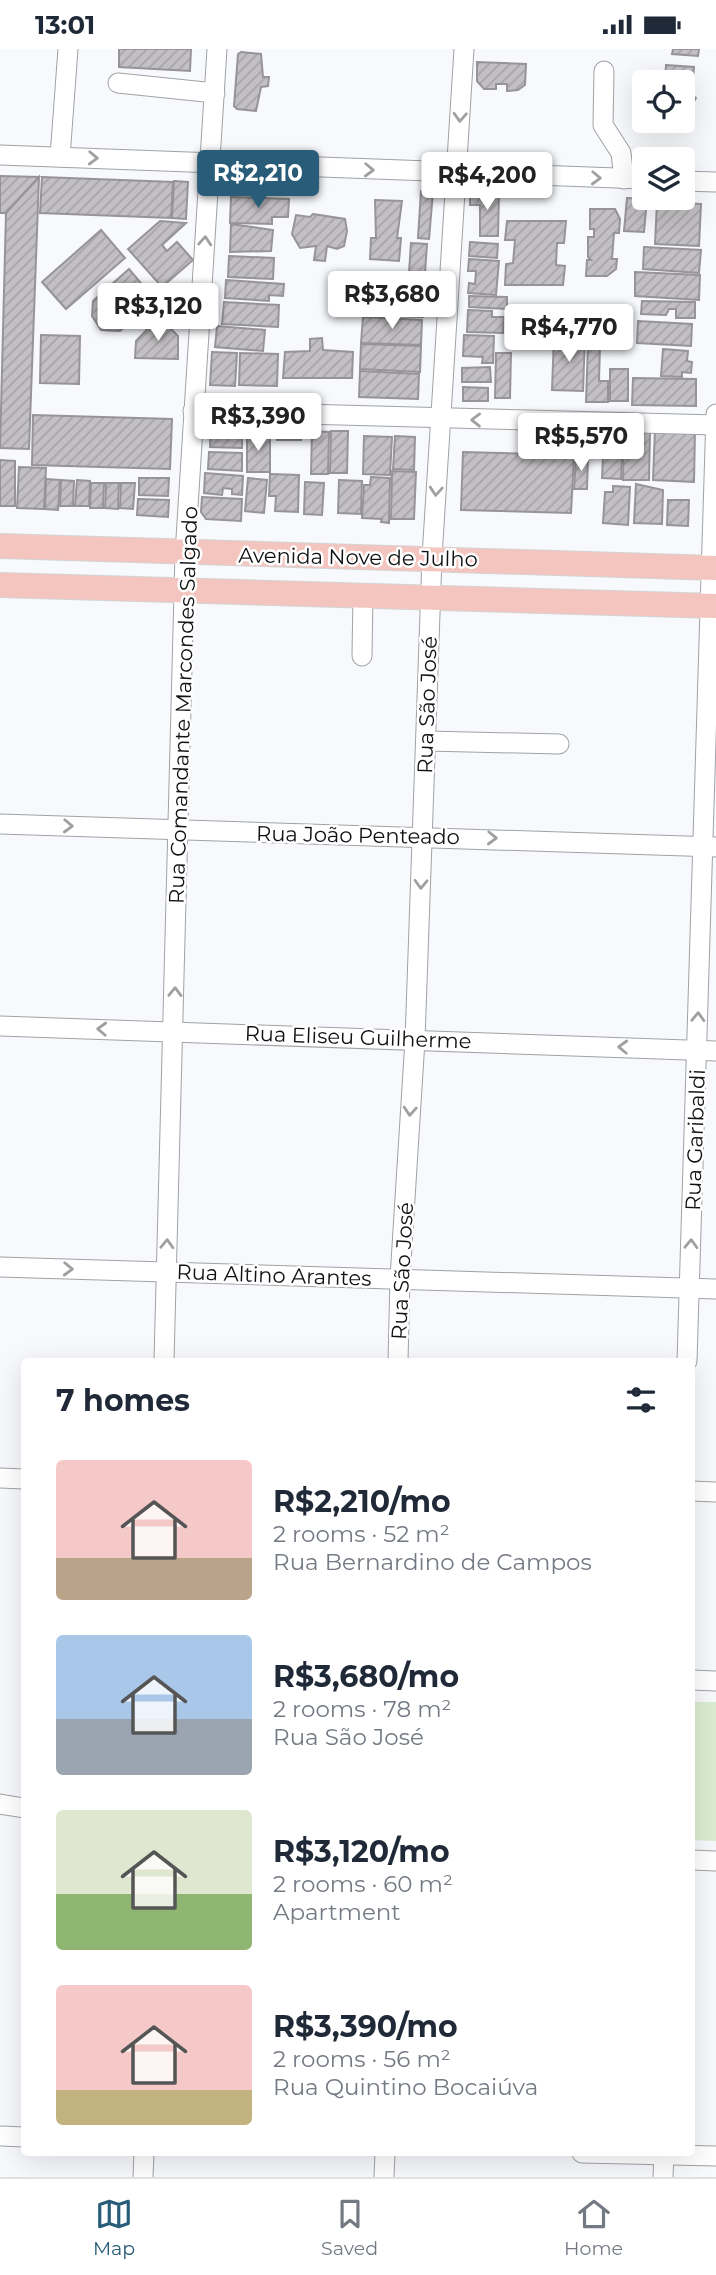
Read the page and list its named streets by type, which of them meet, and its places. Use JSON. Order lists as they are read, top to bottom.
{
  "streets": {
    "main road": ["Avenida Nove de Julho"],
    "street": [
      "Rua Comandante Marcondes Salgado",
      "Rua São José",
      "Rua João Penteado",
      "Rua Eliseu Guilherme",
      "Rua Garibaldi",
      "Rua Altino Arantes"
    ]
  },
  "crossings": [
    ["Avenida Nove de Julho", "Rua Comandante Marcondes Salgado"],
    ["Avenida Nove de Julho", "Rua São José"],
    ["Avenida Nove de Julho", "Rua Garibaldi"],
    ["Rua Comandante Marcondes Salgado", "Rua João Penteado"],
    ["Rua Comandante Marcondes Salgado", "Rua Eliseu Guilherme"],
    ["Rua Comandante Marcondes Salgado", "Rua Altino Arantes"],
    ["Rua São José", "Rua João Penteado"],
    ["Rua São José", "Rua Eliseu Guilherme"],
    ["Rua São José", "Rua Altino Arantes"],
    ["Rua João Penteado", "Rua Garibaldi"],
    ["Rua Eliseu Guilherme", "Rua Garibaldi"],
    ["Rua Garibaldi", "Rua Altino Arantes"]
  ],
  "one_way": [
    "Rua Comandante Marcondes Salgado",
    "Rua São José",
    "Rua João Penteado",
    "Rua Eliseu Guilherme",
    "Rua Garibaldi"
  ],
  "page": {
    "status": "13:01",
    "price": [
      "R$2,210",
      "R$4,200",
      "R$3,680",
      "R$3,120",
      "R$4,770",
      "R$3,390",
      "R$5,570"
    ],
    "heading": "7 homes",
    "list": [
      {
        "name": "R$2,210/mo",
        "note": "2 rooms · 52 m² · Rua Bernardino de Campos"
      },
      {
        "name": "R$3,680/mo",
        "note": "2 rooms · 78 m² · Rua São José"
      },
      {
        "name": "R$3,120/mo",
        "note": "2 rooms · 60 m² · Apartment"
      },
      {
        "name": "R$3,390/mo",
        "note": "2 rooms · 56 m² · Rua Quintino Bocaiúva"
      }
    ],
    "tabs": ["Map", "Saved", "Home"]
  }
}
